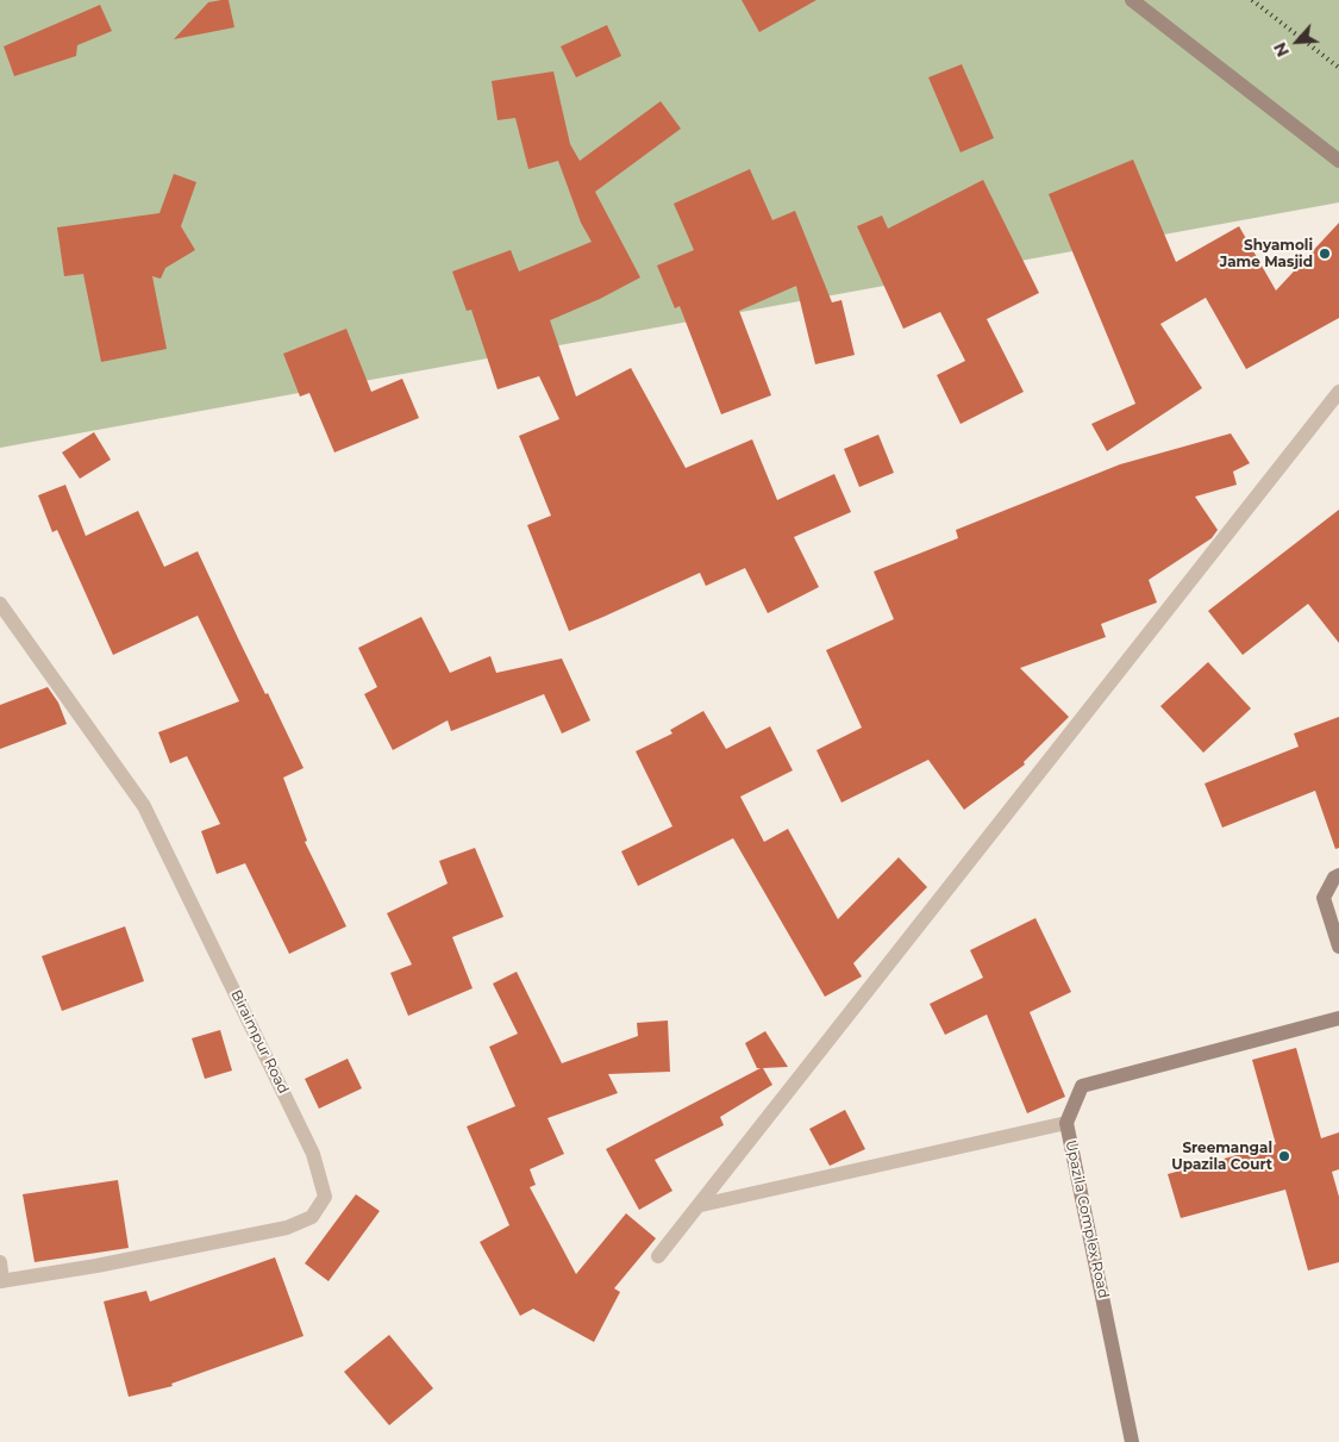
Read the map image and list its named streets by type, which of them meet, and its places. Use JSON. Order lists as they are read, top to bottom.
{
  "streets": {
    "street": ["Biraimpur Road", "Upazila Complex Road"]
  },
  "places": ["Shyamoli Jame Masjid", "Sreemangal Upazila Court"],
  "north": "bottom left"
}
